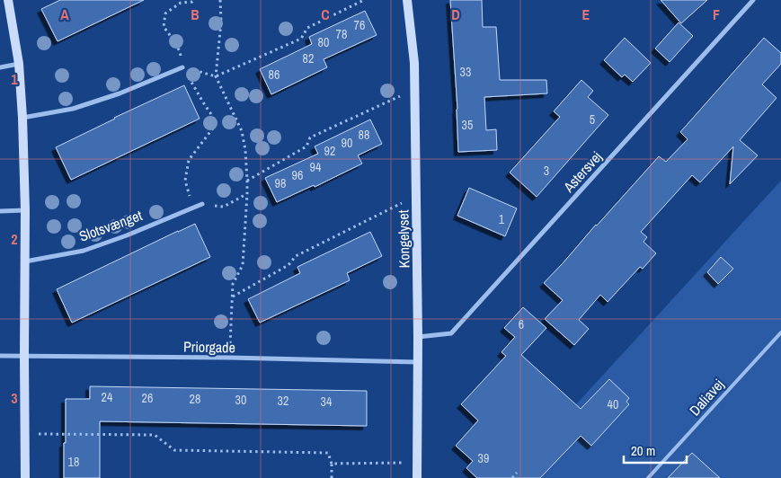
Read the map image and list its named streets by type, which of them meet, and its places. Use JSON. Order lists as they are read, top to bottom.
{
  "streets": {
    "street": [
      "Astersvej",
      "Slotsvænget",
      "Kongelyset",
      "Priorgade"
    ],
    "lane": ["Daliavej"]
  },
  "crossings": [
    ["Astersvej", "Kongelyset"],
    ["Kongelyset", "Priorgade"]
  ],
  "house_numbers": [
    "76",
    "78",
    "80",
    "82",
    "33",
    "86",
    "5",
    "35",
    "88",
    "90",
    "92",
    "94",
    "3",
    "96",
    "98",
    "1",
    "6",
    "24",
    "26",
    "28",
    "30",
    "32",
    "34",
    "40",
    "39",
    "18"
  ],
  "scale_bar": "20 m",
  "grid": {
    "columns": [
      "A",
      "B",
      "C",
      "D",
      "E",
      "F"
    ],
    "rows": ["1", "2", "3"]
  }
}
